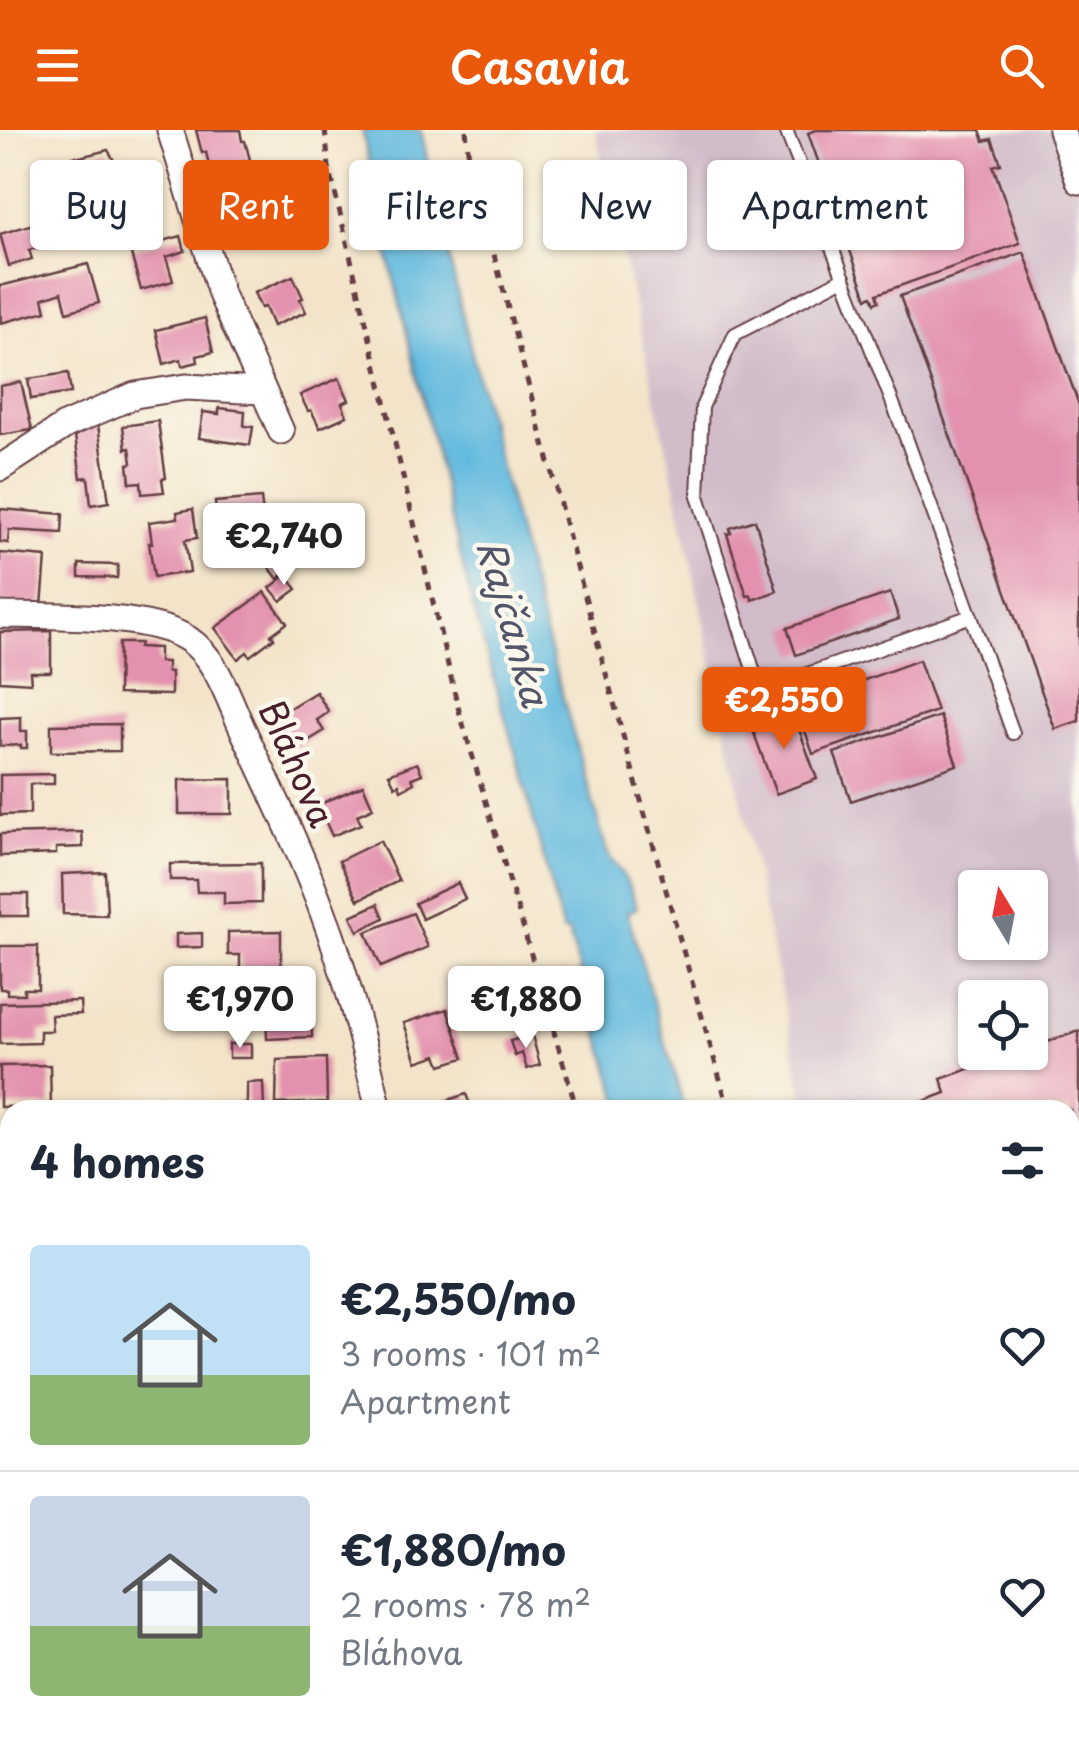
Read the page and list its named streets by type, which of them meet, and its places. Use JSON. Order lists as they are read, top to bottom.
{
  "streets": {
    "street": ["Bláhova"]
  },
  "water": ["Rajčanka"],
  "north": "top",
  "page": {
    "header": "Casavia",
    "chip": [
      "Buy",
      "Rent",
      "Filters",
      "New",
      "Apartment"
    ],
    "price": [
      "€2,740",
      "€2,550",
      "€1,970",
      "€1,880"
    ],
    "heading": "4 homes",
    "list": [
      {
        "name": "€2,550/mo",
        "note": "3 rooms · 101 m² · Apartment"
      },
      {
        "name": "€1,880/mo",
        "note": "2 rooms · 78 m² · Bláhova"
      }
    ]
  }
}
